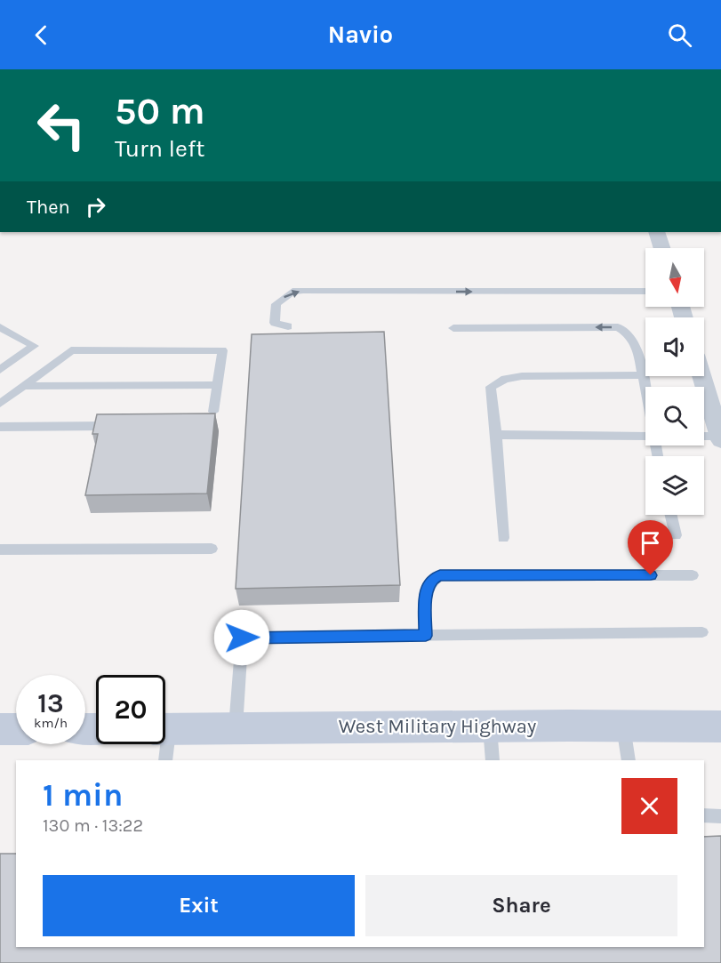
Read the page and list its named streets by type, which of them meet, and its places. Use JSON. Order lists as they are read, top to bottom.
{
  "streets": {
    "main road": ["West Military Highway"]
  },
  "north": "bottom",
  "page": {
    "header": "Navio",
    "turn": ["50 m", "Turn left"],
    "then": "Then",
    "speed": "13 km/h",
    "limit": "20",
    "heading": ["1 min", "130 m · 13:22"],
    "buttons": ["Exit", "Share"]
  }
}
